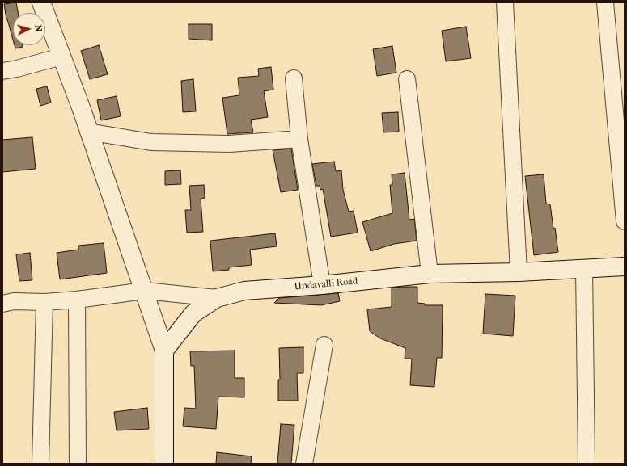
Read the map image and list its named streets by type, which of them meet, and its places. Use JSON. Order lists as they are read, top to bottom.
{
  "streets": {
    "main road": ["Undavalli Road"]
  },
  "north": "right"
}
